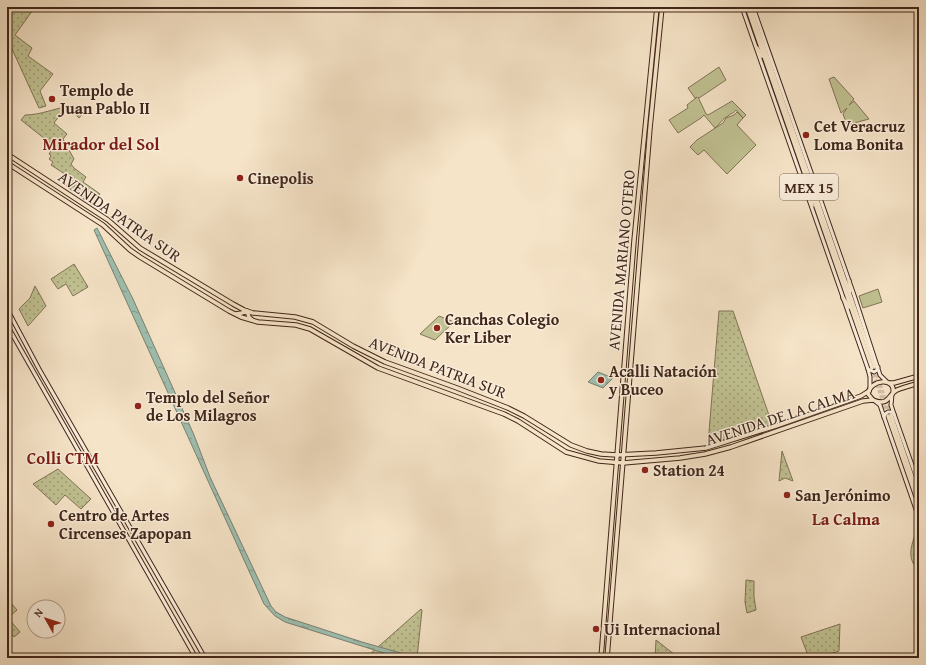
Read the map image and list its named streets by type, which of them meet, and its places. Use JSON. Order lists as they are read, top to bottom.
{
  "streets": {
    "main road": [
      "MEX 15",
      "AVENIDA PATRIA SUR",
      "AVENIDA MARIANO OTERO",
      "AVENIDA DE LA CALMA"
    ]
  },
  "crossings": [
    ["AVENIDA PATRIA SUR", "AVENIDA MARIANO OTERO"],
    ["AVENIDA PATRIA SUR", "AVENIDA DE LA CALMA"],
    ["AVENIDA MARIANO OTERO", "AVENIDA DE LA CALMA"]
  ],
  "districts": ["Mirador del Sol", "Colli CTM", "La Calma"],
  "places": [
    "Templo de Juan Pablo II",
    "Cet Veracruz Loma Bonita",
    "Cinepolis",
    "Canchas Colegio Ker Liber",
    "Acalli Natación y Buceo",
    "Templo del Señor de Los Milagros",
    "Station 24",
    "San Jerónimo",
    "Centro de Artes Circenses Zapopan",
    "Ui Internacional"
  ],
  "north": "top left"
}
